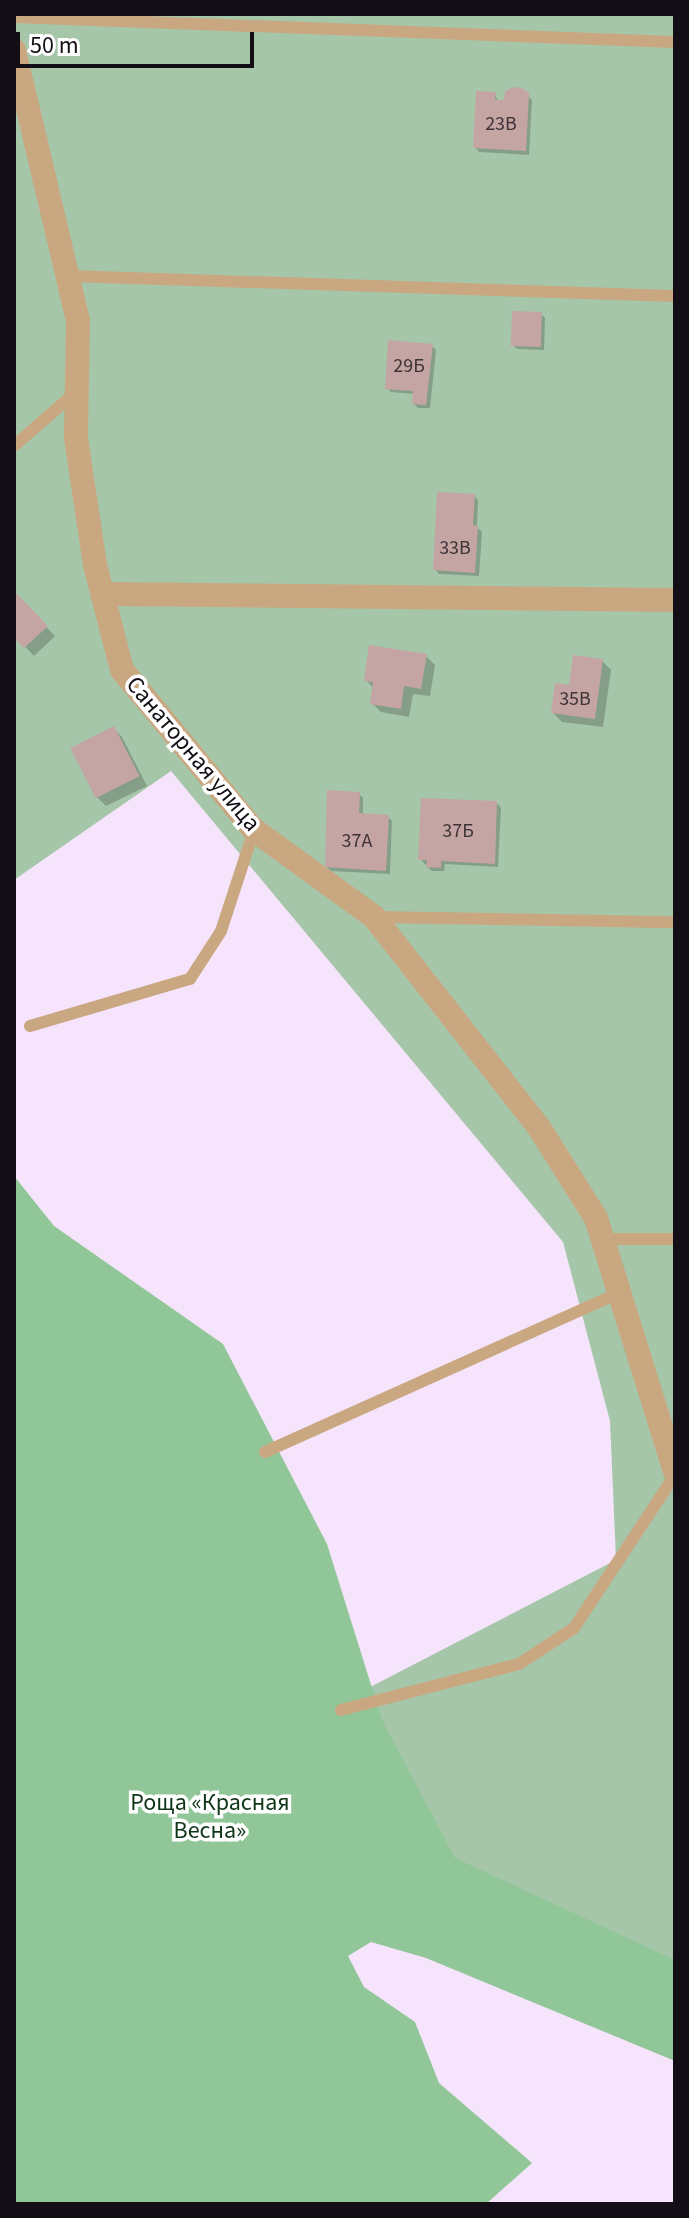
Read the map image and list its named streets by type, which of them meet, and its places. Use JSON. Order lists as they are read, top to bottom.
{
  "streets": {
    "street": ["Санаторная улица"]
  },
  "parks": ["Роща «Красная Весна»"],
  "house_numbers": [
    "23В",
    "29Б",
    "33В",
    "35В",
    "37Б",
    "37А"
  ],
  "scale_bar": "50 m"
}
